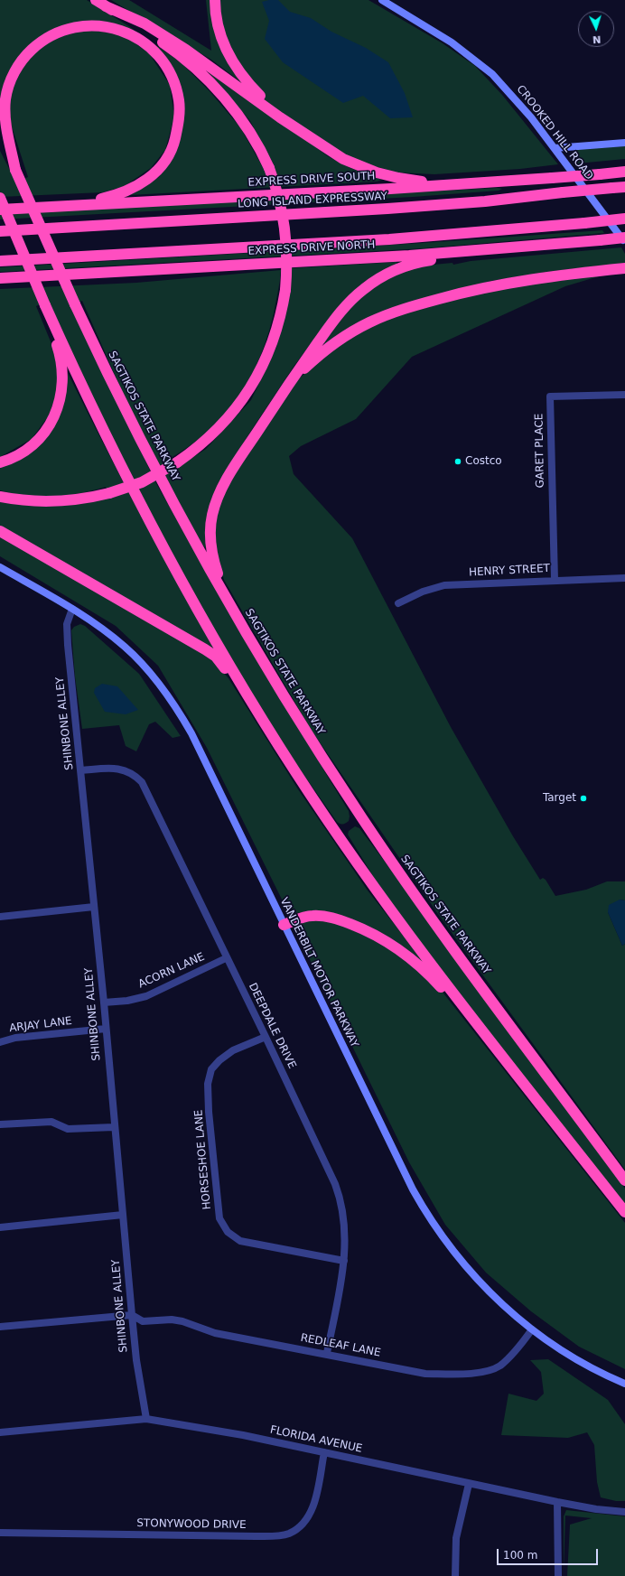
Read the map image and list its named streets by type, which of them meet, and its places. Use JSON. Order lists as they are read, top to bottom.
{
  "streets": {
    "highway": [
      "EXPRESS DRIVE SOUTH",
      "LONG ISLAND EXPRESSWAY",
      "EXPRESS DRIVE NORTH",
      "SAGTIKOS STATE PARKWAY"
    ],
    "main road": ["CROOKED HILL ROAD", "VANDERBILT MOTOR PARKWAY"],
    "street": [
      "GARET PLACE",
      "HENRY STREET",
      "SHINBONE ALLEY",
      "ACORN LANE",
      "ARJAY LANE",
      "DEEPDALE DRIVE",
      "HORSESHOE LANE",
      "REDLEAF LANE",
      "FLORIDA AVENUE",
      "STONYWOOD DRIVE"
    ]
  },
  "crossings": [
    ["GARET PLACE", "HENRY STREET"],
    ["SHINBONE ALLEY", "ACORN LANE"],
    ["SHINBONE ALLEY", "VANDERBILT MOTOR PARKWAY"],
    ["SHINBONE ALLEY", "ARJAY LANE"],
    ["SHINBONE ALLEY", "DEEPDALE DRIVE"],
    ["SHINBONE ALLEY", "REDLEAF LANE"],
    ["SHINBONE ALLEY", "FLORIDA AVENUE"],
    ["ACORN LANE", "DEEPDALE DRIVE"],
    ["VANDERBILT MOTOR PARKWAY", "REDLEAF LANE"],
    ["DEEPDALE DRIVE", "HORSESHOE LANE"],
    ["DEEPDALE DRIVE", "REDLEAF LANE"],
    ["FLORIDA AVENUE", "STONYWOOD DRIVE"]
  ],
  "places": ["Costco", "Target"],
  "scale_bar": "100 m",
  "north": "bottom"
}
